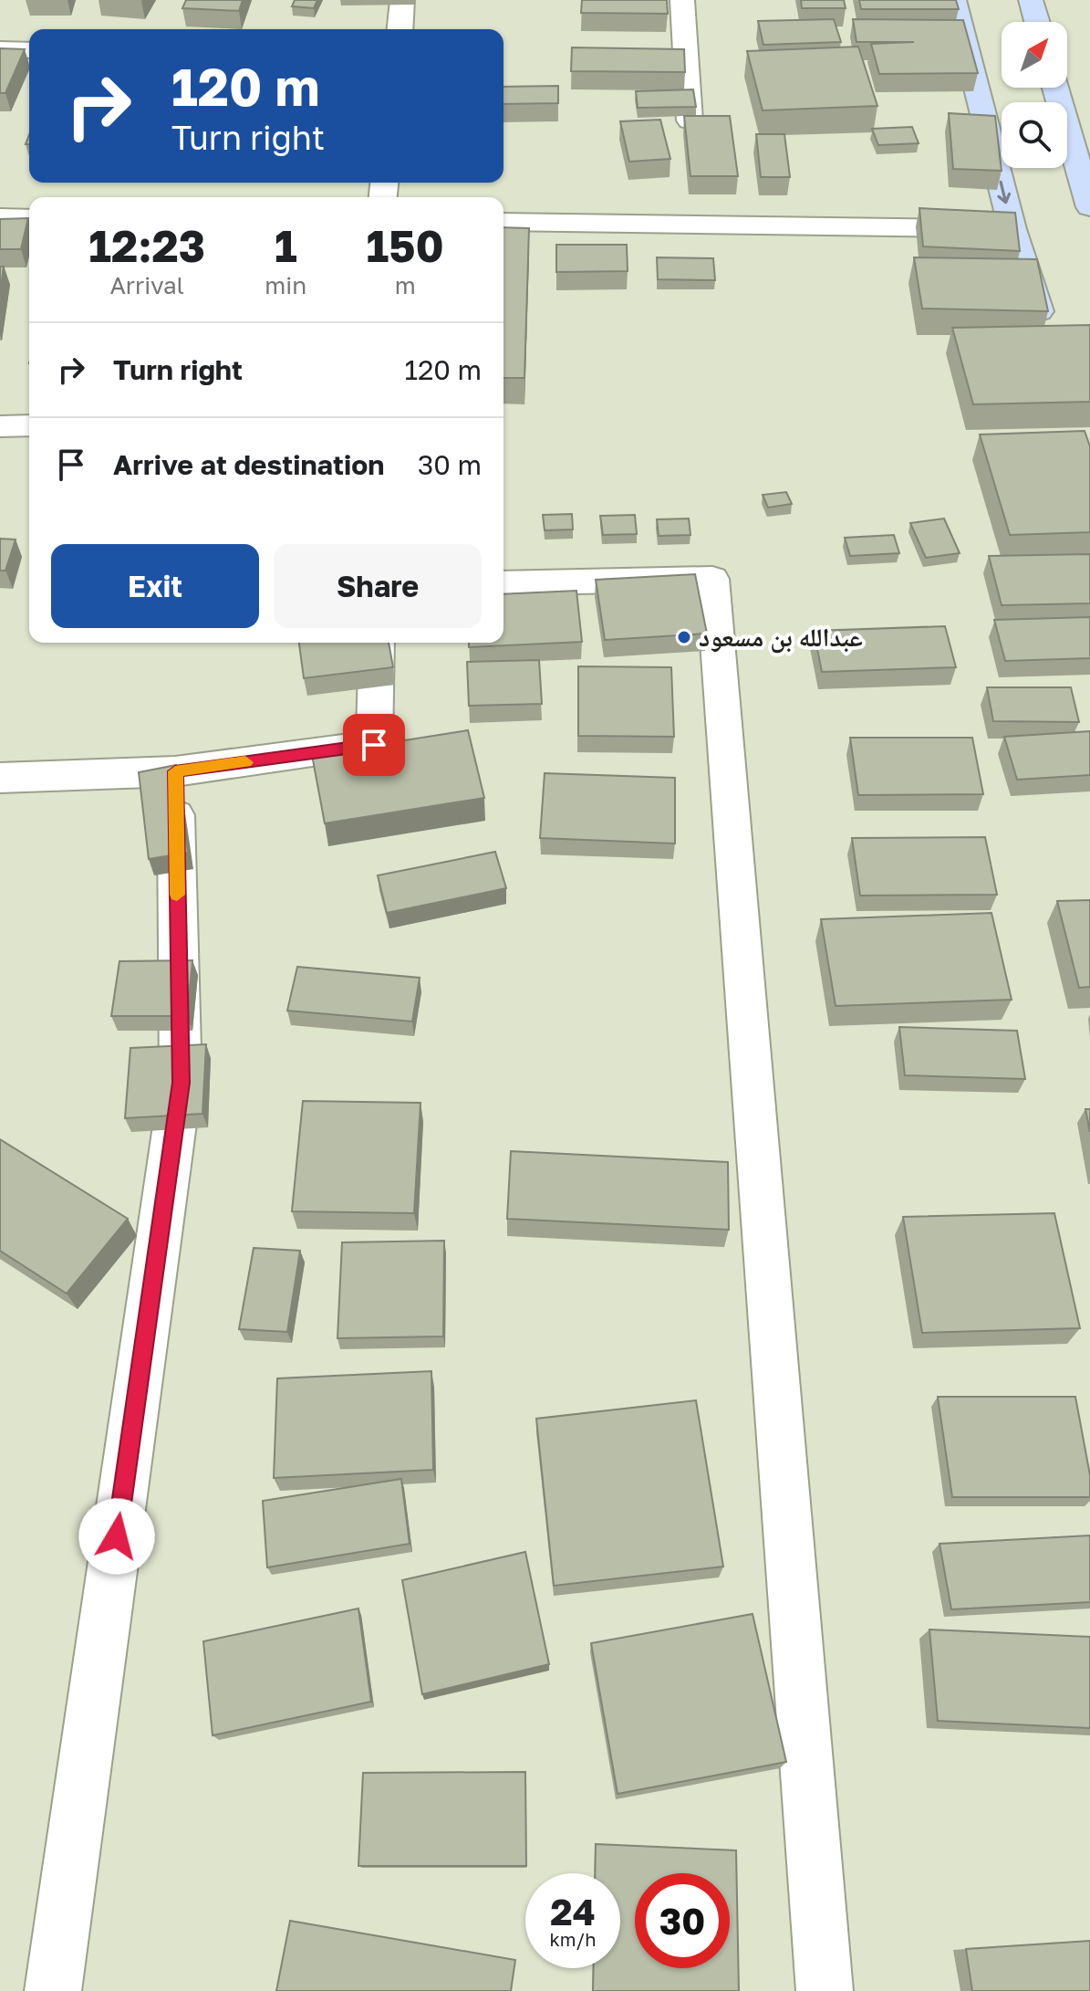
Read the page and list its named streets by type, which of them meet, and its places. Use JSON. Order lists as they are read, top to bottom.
{
  "places": ["عبدالله بن مسعود"],
  "north": "top right",
  "page": {
    "turn": ["120 m", "Turn right"],
    "eta": [
      "12:23",
      "Arrival",
      "1",
      "min",
      "150",
      "m"
    ],
    "list": [
      {
        "name": "Turn right",
        "value": "120 m"
      },
      {
        "name": "Arrive at destination",
        "value": "30 m"
      }
    ],
    "buttons": ["Exit", "Share"],
    "speed": "24 km/h",
    "limit": "30"
  }
}
